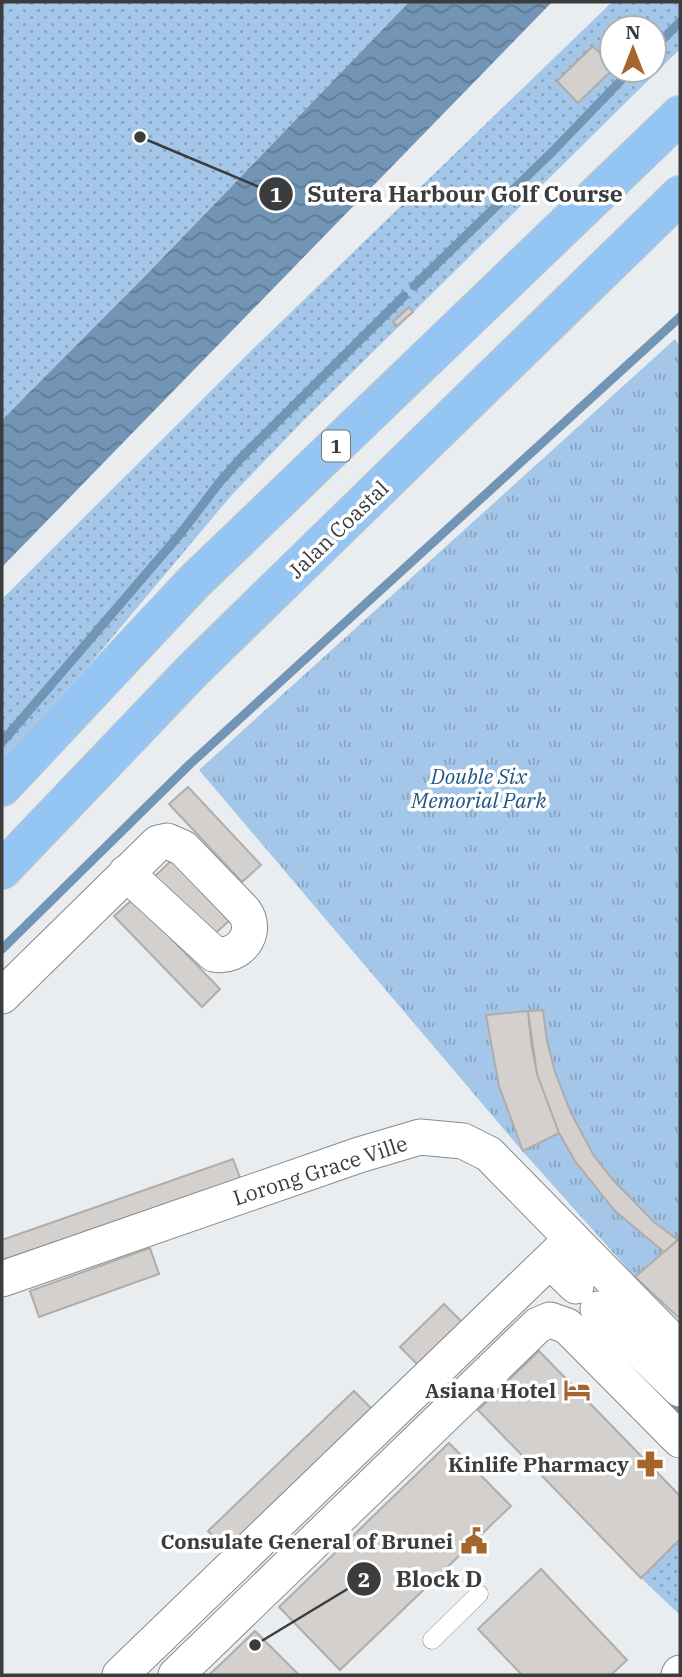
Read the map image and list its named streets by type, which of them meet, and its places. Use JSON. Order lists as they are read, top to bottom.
{
  "streets": {
    "highway": ["1", "Jalan Coastal"],
    "street": ["Lorong Grace Ville"]
  },
  "parks": ["Double Six Memorial Park"],
  "places": {
    "other": ["Sutera Harbour Golf Course", "Block D"],
    "hotel": ["Asiana Hotel"],
    "pharmacy": ["Kinlife Pharmacy"],
    "public building": ["Consulate General of Brunei"]
  },
  "north": "top"
}
